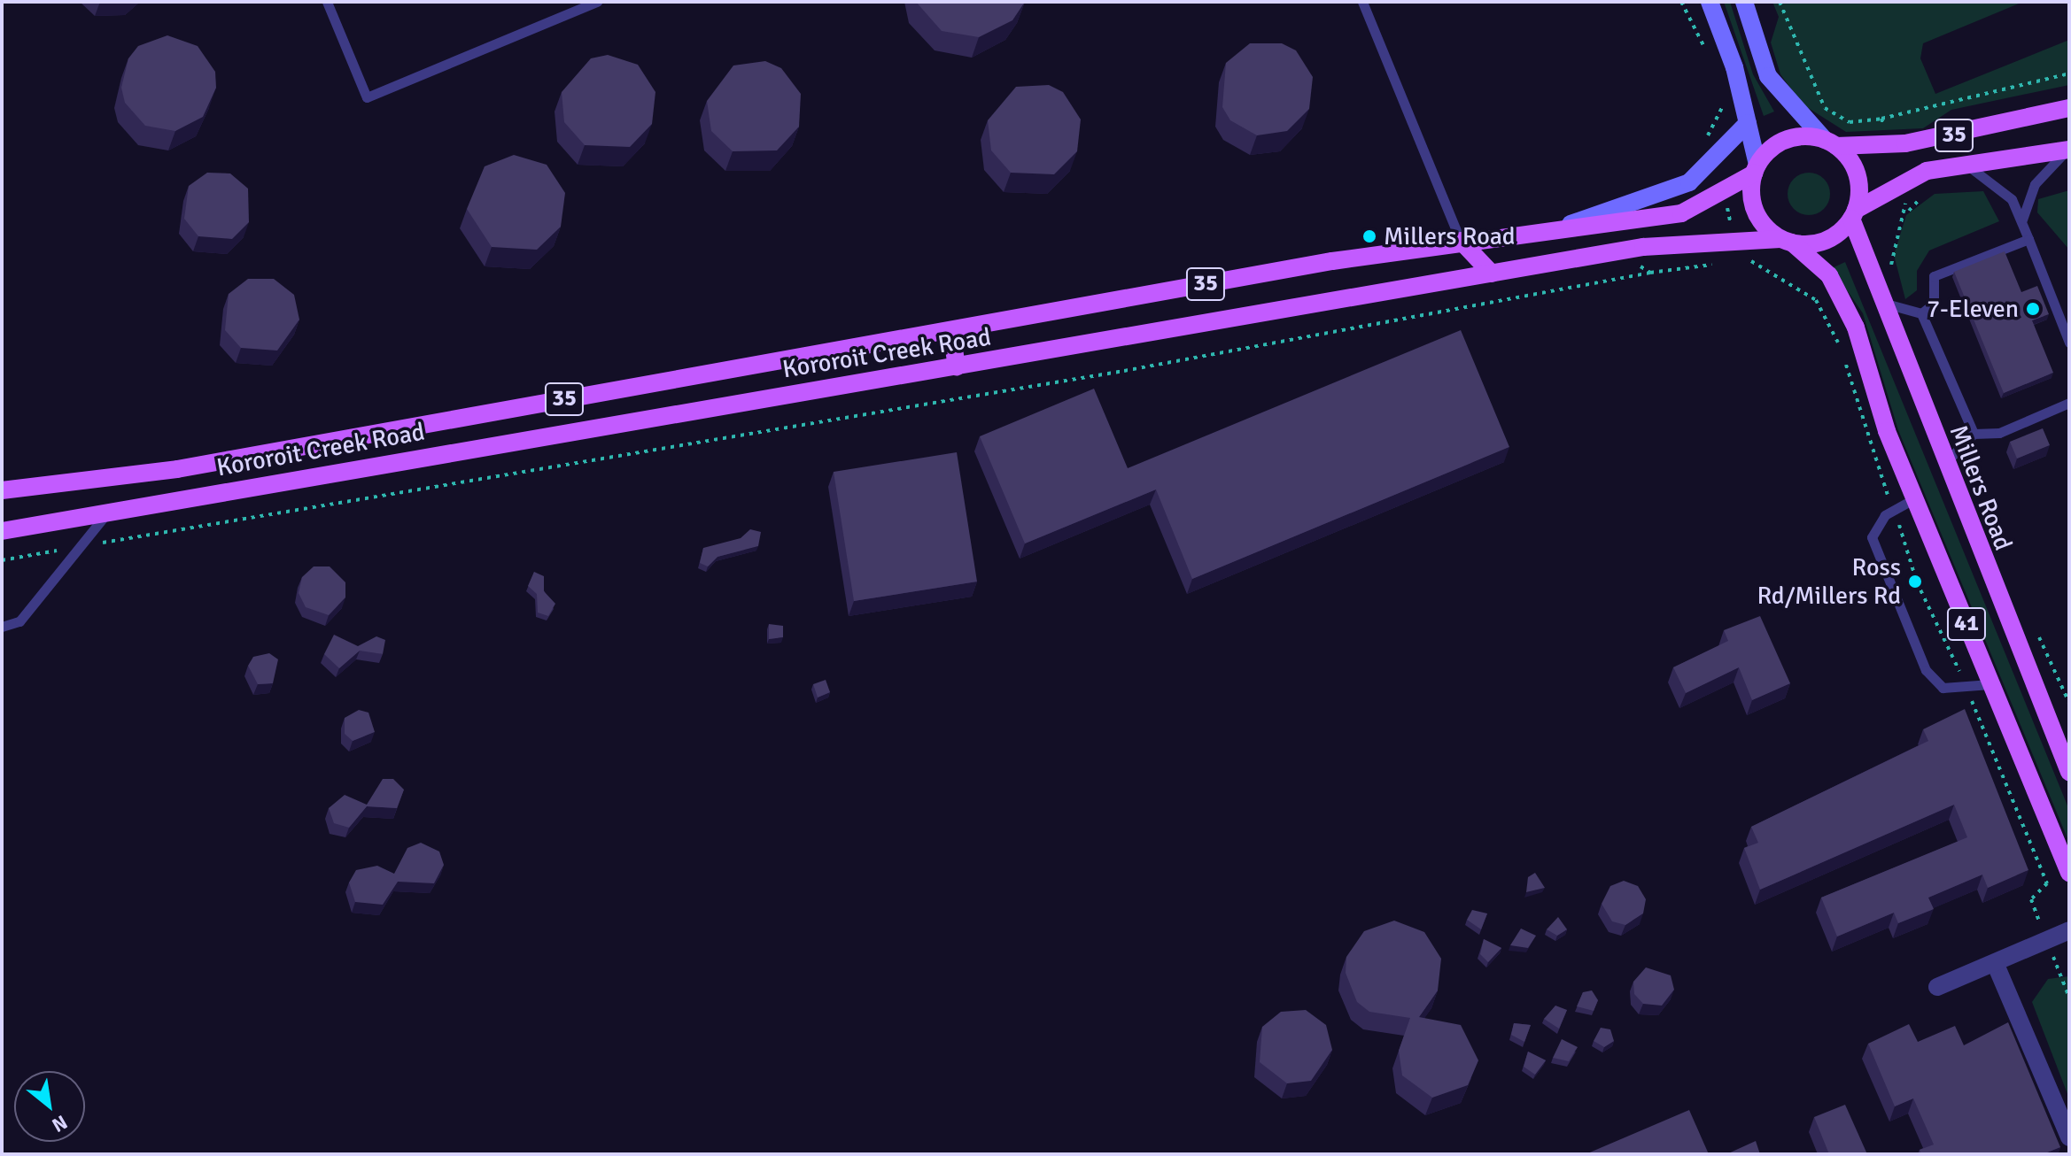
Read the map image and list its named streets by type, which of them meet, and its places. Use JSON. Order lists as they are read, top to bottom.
{
  "streets": {
    "main road": [
      "35",
      "Kororoit Creek Road",
      "Millers Road",
      "41"
    ]
  },
  "crossings": [
    ["35", "Kororoit Creek Road"],
    ["35", "Millers Road"],
    ["35", "41"],
    ["Kororoit Creek Road", "Millers Road"],
    ["Kororoit Creek Road", "41"],
    ["Millers Road", "41"]
  ],
  "places": ["Millers Road", "7-Eleven", "Ross Rd/Millers Rd"],
  "north": "bottom right"
}
